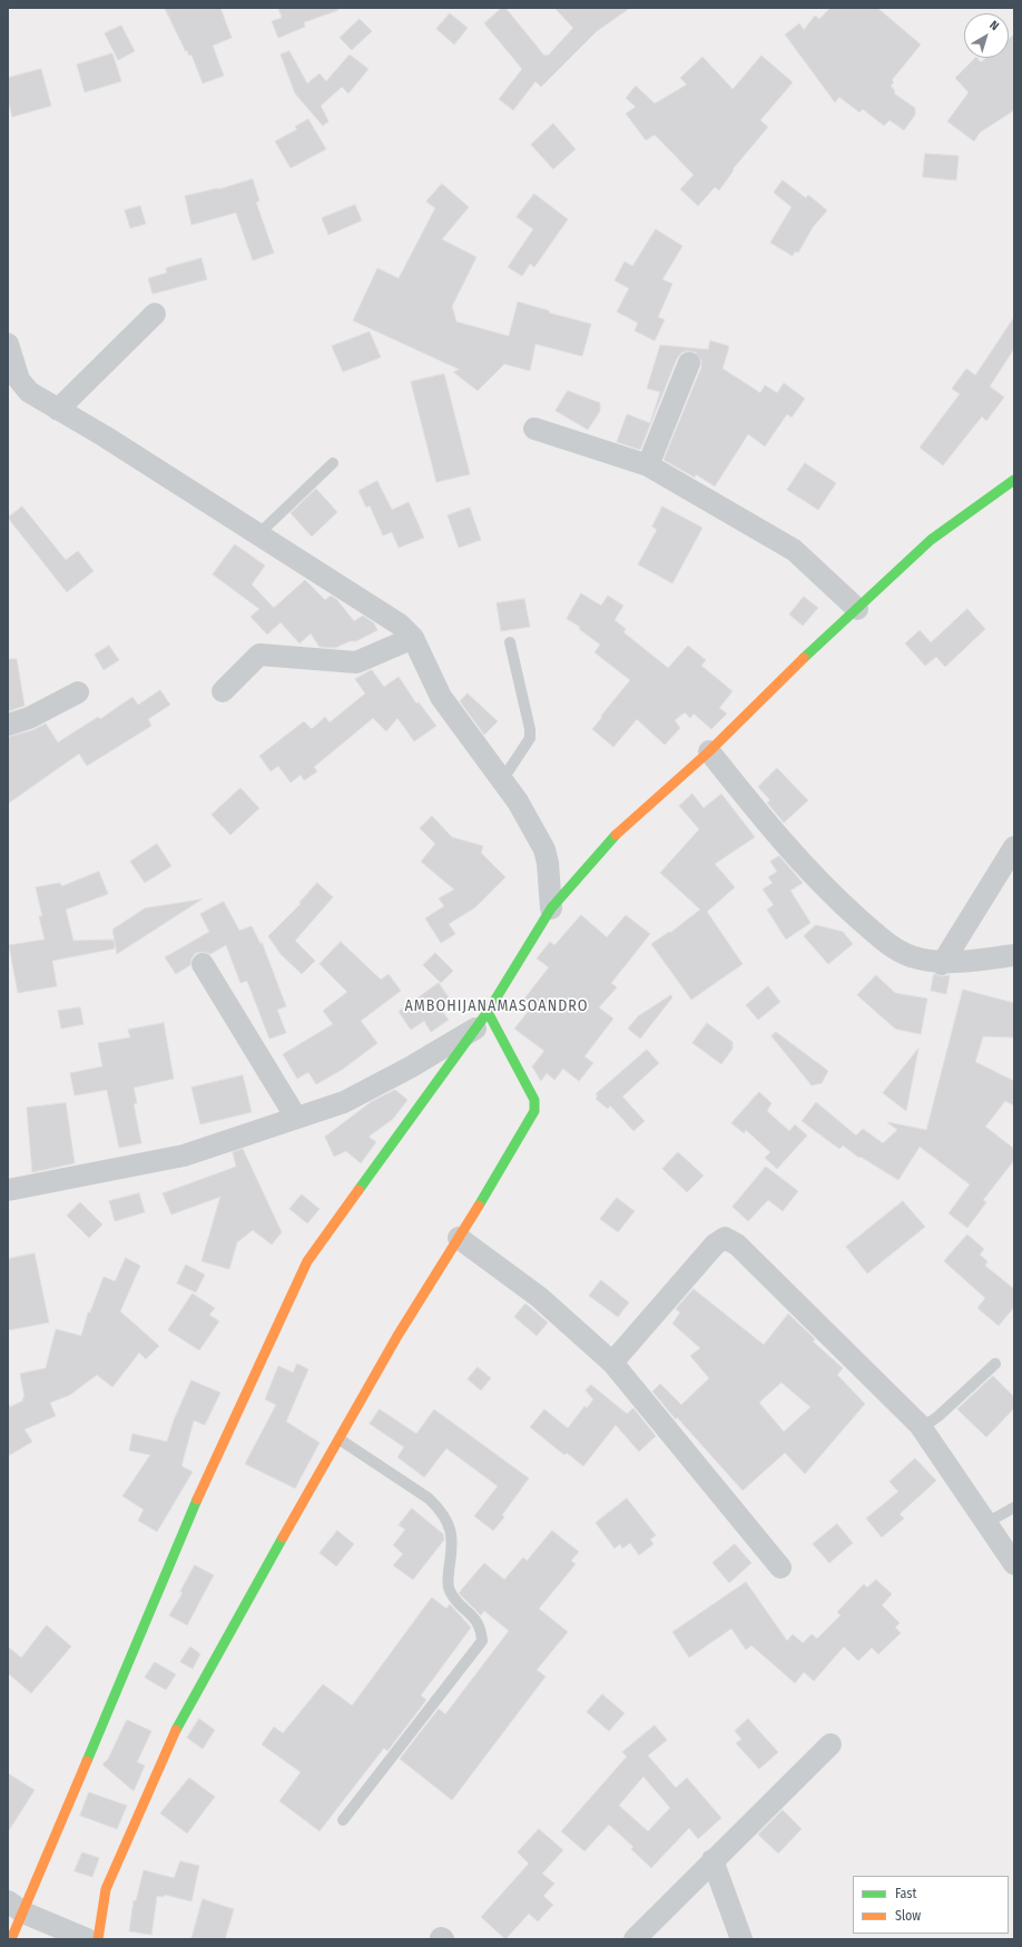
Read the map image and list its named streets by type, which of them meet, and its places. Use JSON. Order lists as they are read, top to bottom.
{
  "districts": ["AMBOHIJANAMASOANDRO"],
  "legend": ["Fast", "Slow"],
  "north": "top right"
}
